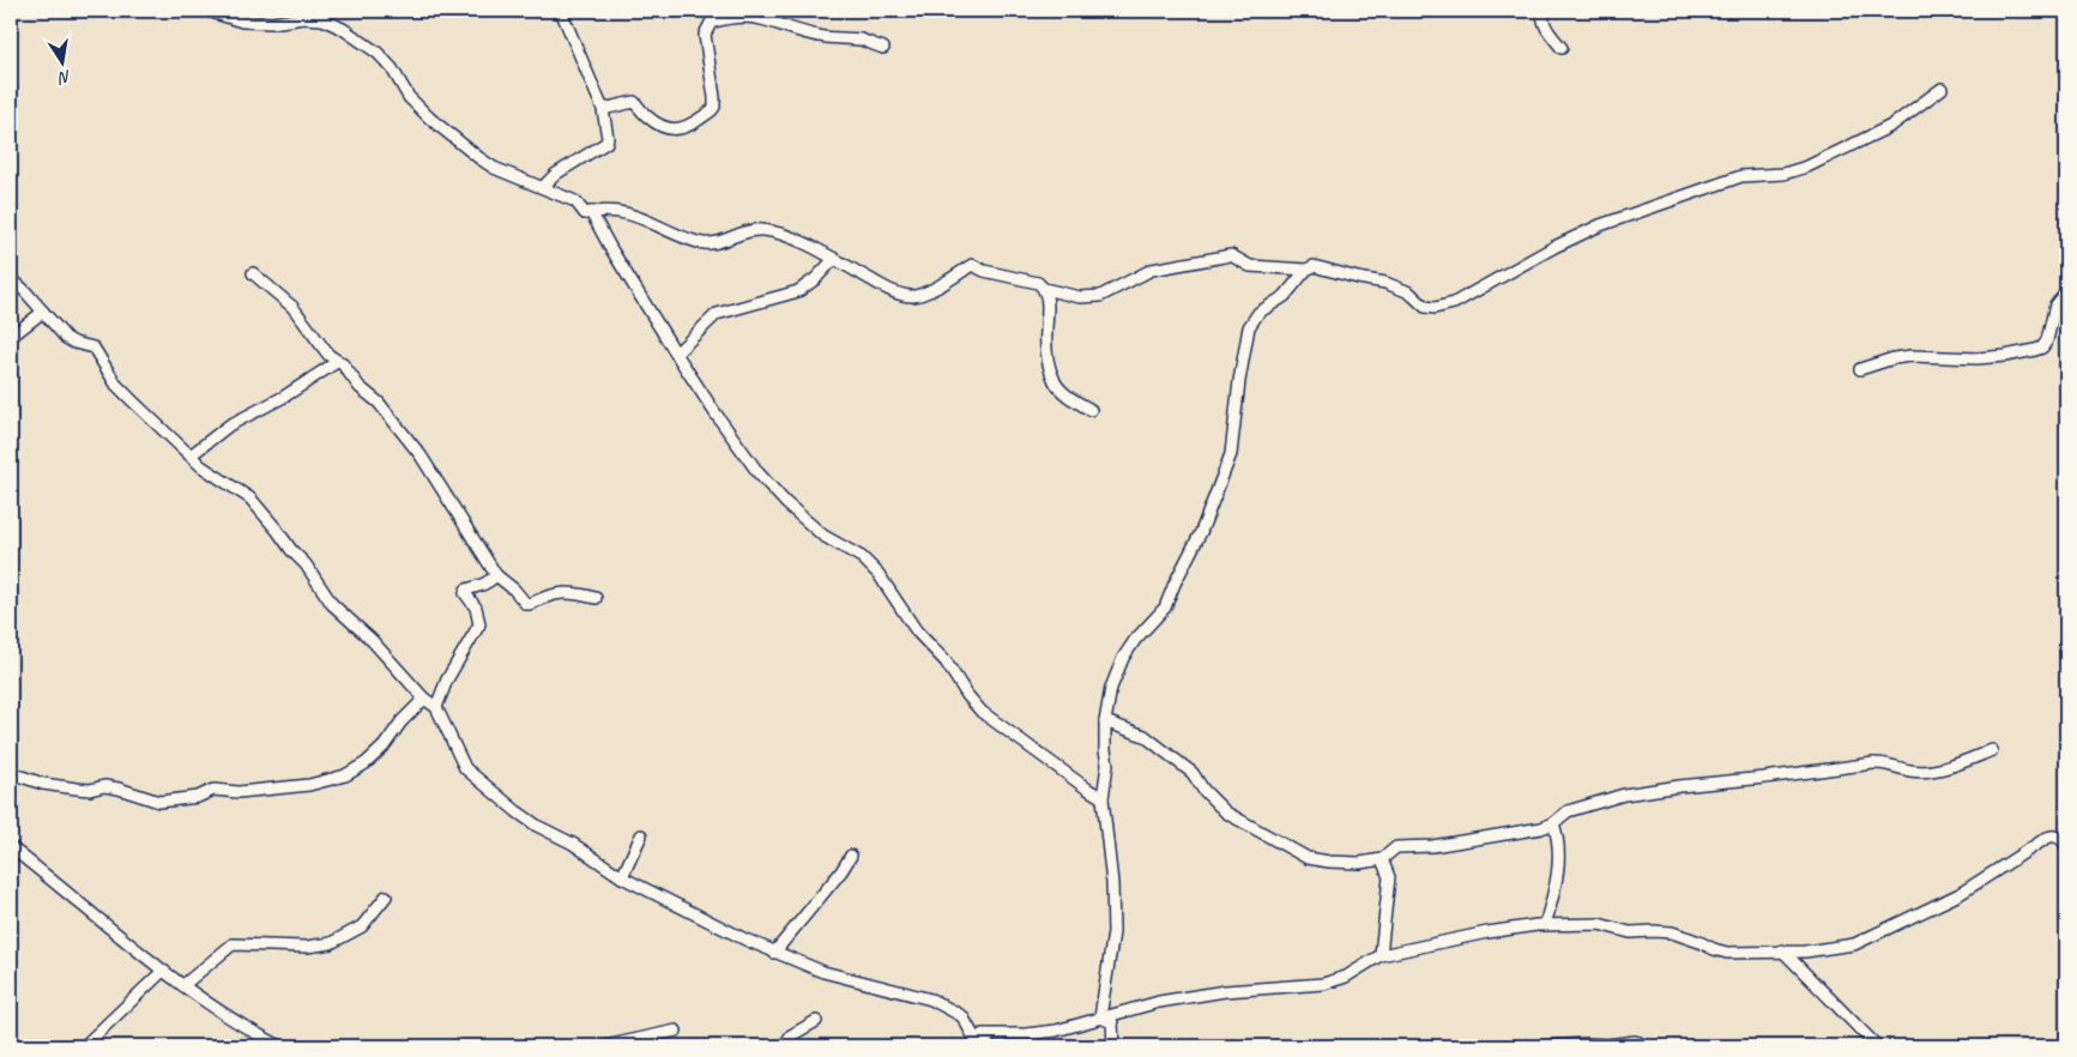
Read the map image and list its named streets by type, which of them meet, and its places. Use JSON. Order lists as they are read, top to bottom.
{
  "north": "bottom"
}
